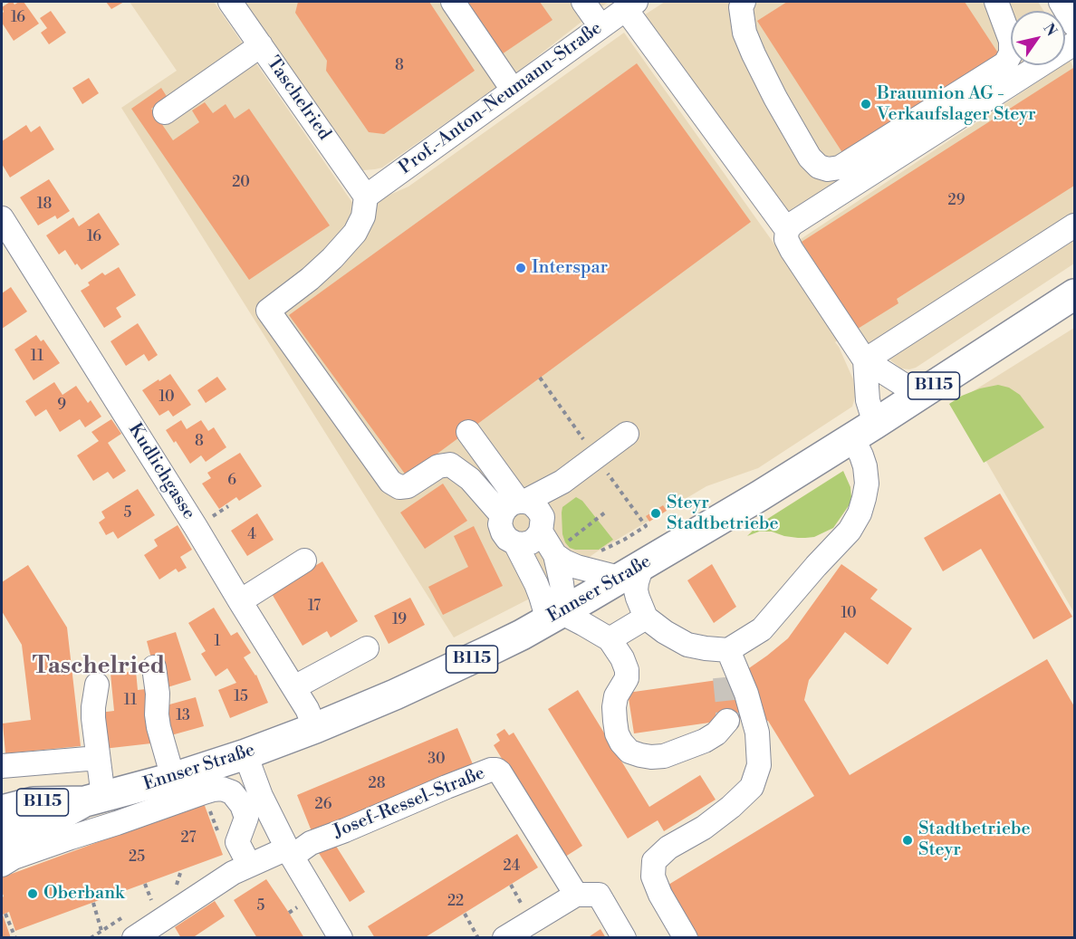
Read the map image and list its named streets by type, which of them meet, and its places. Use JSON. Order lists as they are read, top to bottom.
{
  "streets": {
    "main road": ["B115", "Ennser Straße"],
    "street": [
      "Taschelried",
      "Prof.-Anton-Neumann-Straße",
      "Kudlichgasse",
      "Josef-Ressel-Straße"
    ]
  },
  "crossings": [
    ["Taschelried", "Prof.-Anton-Neumann-Straße"],
    ["Kudlichgasse", "Ennser Straße"]
  ],
  "districts": ["Taschelried"],
  "places": [
    "Brauunion AG - Verkaufslager Steyr",
    "Interspar",
    "Steyr Stadtbetriebe",
    "Stadtbetriebe Steyr",
    "Oberbank"
  ],
  "house_numbers": [
    "16",
    "8",
    "20",
    "29",
    "18",
    "16",
    "11",
    "10",
    "9",
    "8",
    "6",
    "5",
    "4",
    "17",
    "10",
    "19",
    "1",
    "15",
    "11",
    "13",
    "30",
    "28",
    "26",
    "27",
    "25",
    "24",
    "22",
    "5"
  ],
  "north": "top right"
}
